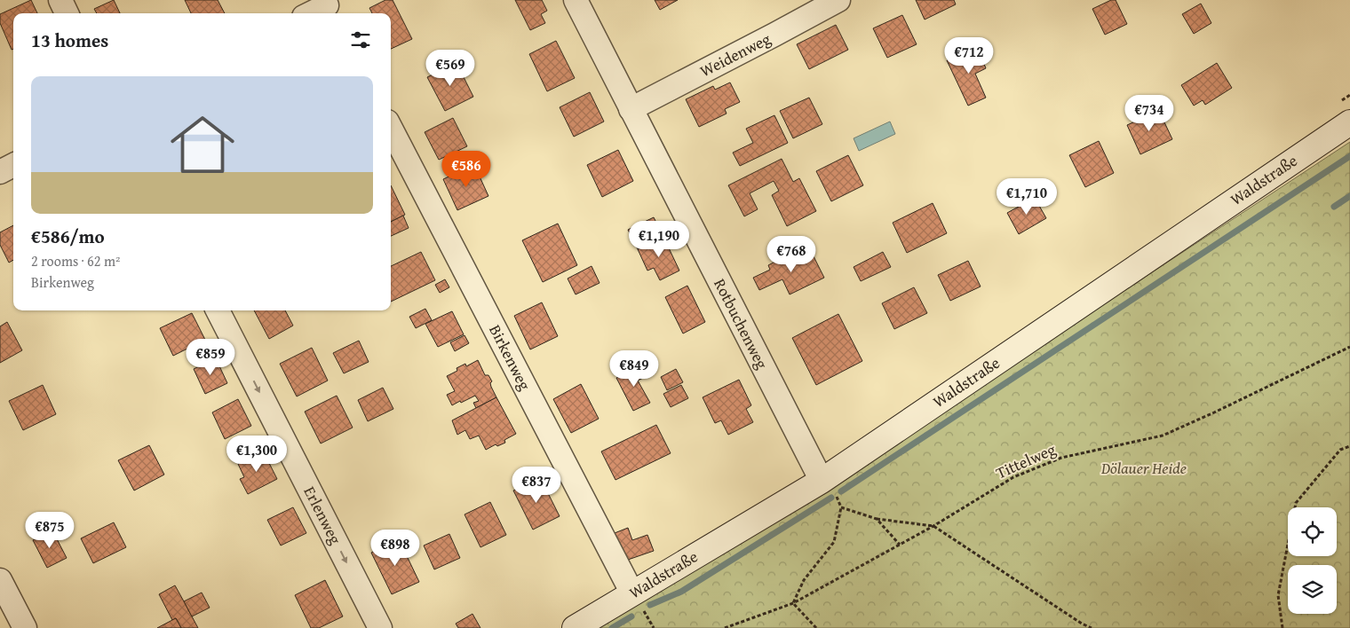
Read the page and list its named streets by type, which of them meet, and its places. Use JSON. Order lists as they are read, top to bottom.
{
  "streets": {
    "main road": ["Waldstraße"],
    "street": [
      "Weidenweg",
      "Rotbuchenweg",
      "Birkenweg",
      "Erlenweg"
    ],
    "path": ["Tittelweg"]
  },
  "crossings": [
    ["Weidenweg", "Rotbuchenweg"],
    ["Waldstraße", "Rotbuchenweg"],
    ["Waldstraße", "Birkenweg"]
  ],
  "one_way": ["Erlenweg"],
  "parks": ["Dölauer Heide"],
  "page": {
    "heading": "13 homes",
    "price": [
      "€712",
      "€569",
      "€734",
      "€586",
      "€1,710",
      "€1,190",
      "€768",
      "€859",
      "€849",
      "€1,300",
      "€837",
      "€875",
      "€898"
    ],
    "list": [
      {
        "name": "€586/mo",
        "note": "2 rooms · 62 m² · Birkenweg"
      }
    ]
  }
}
